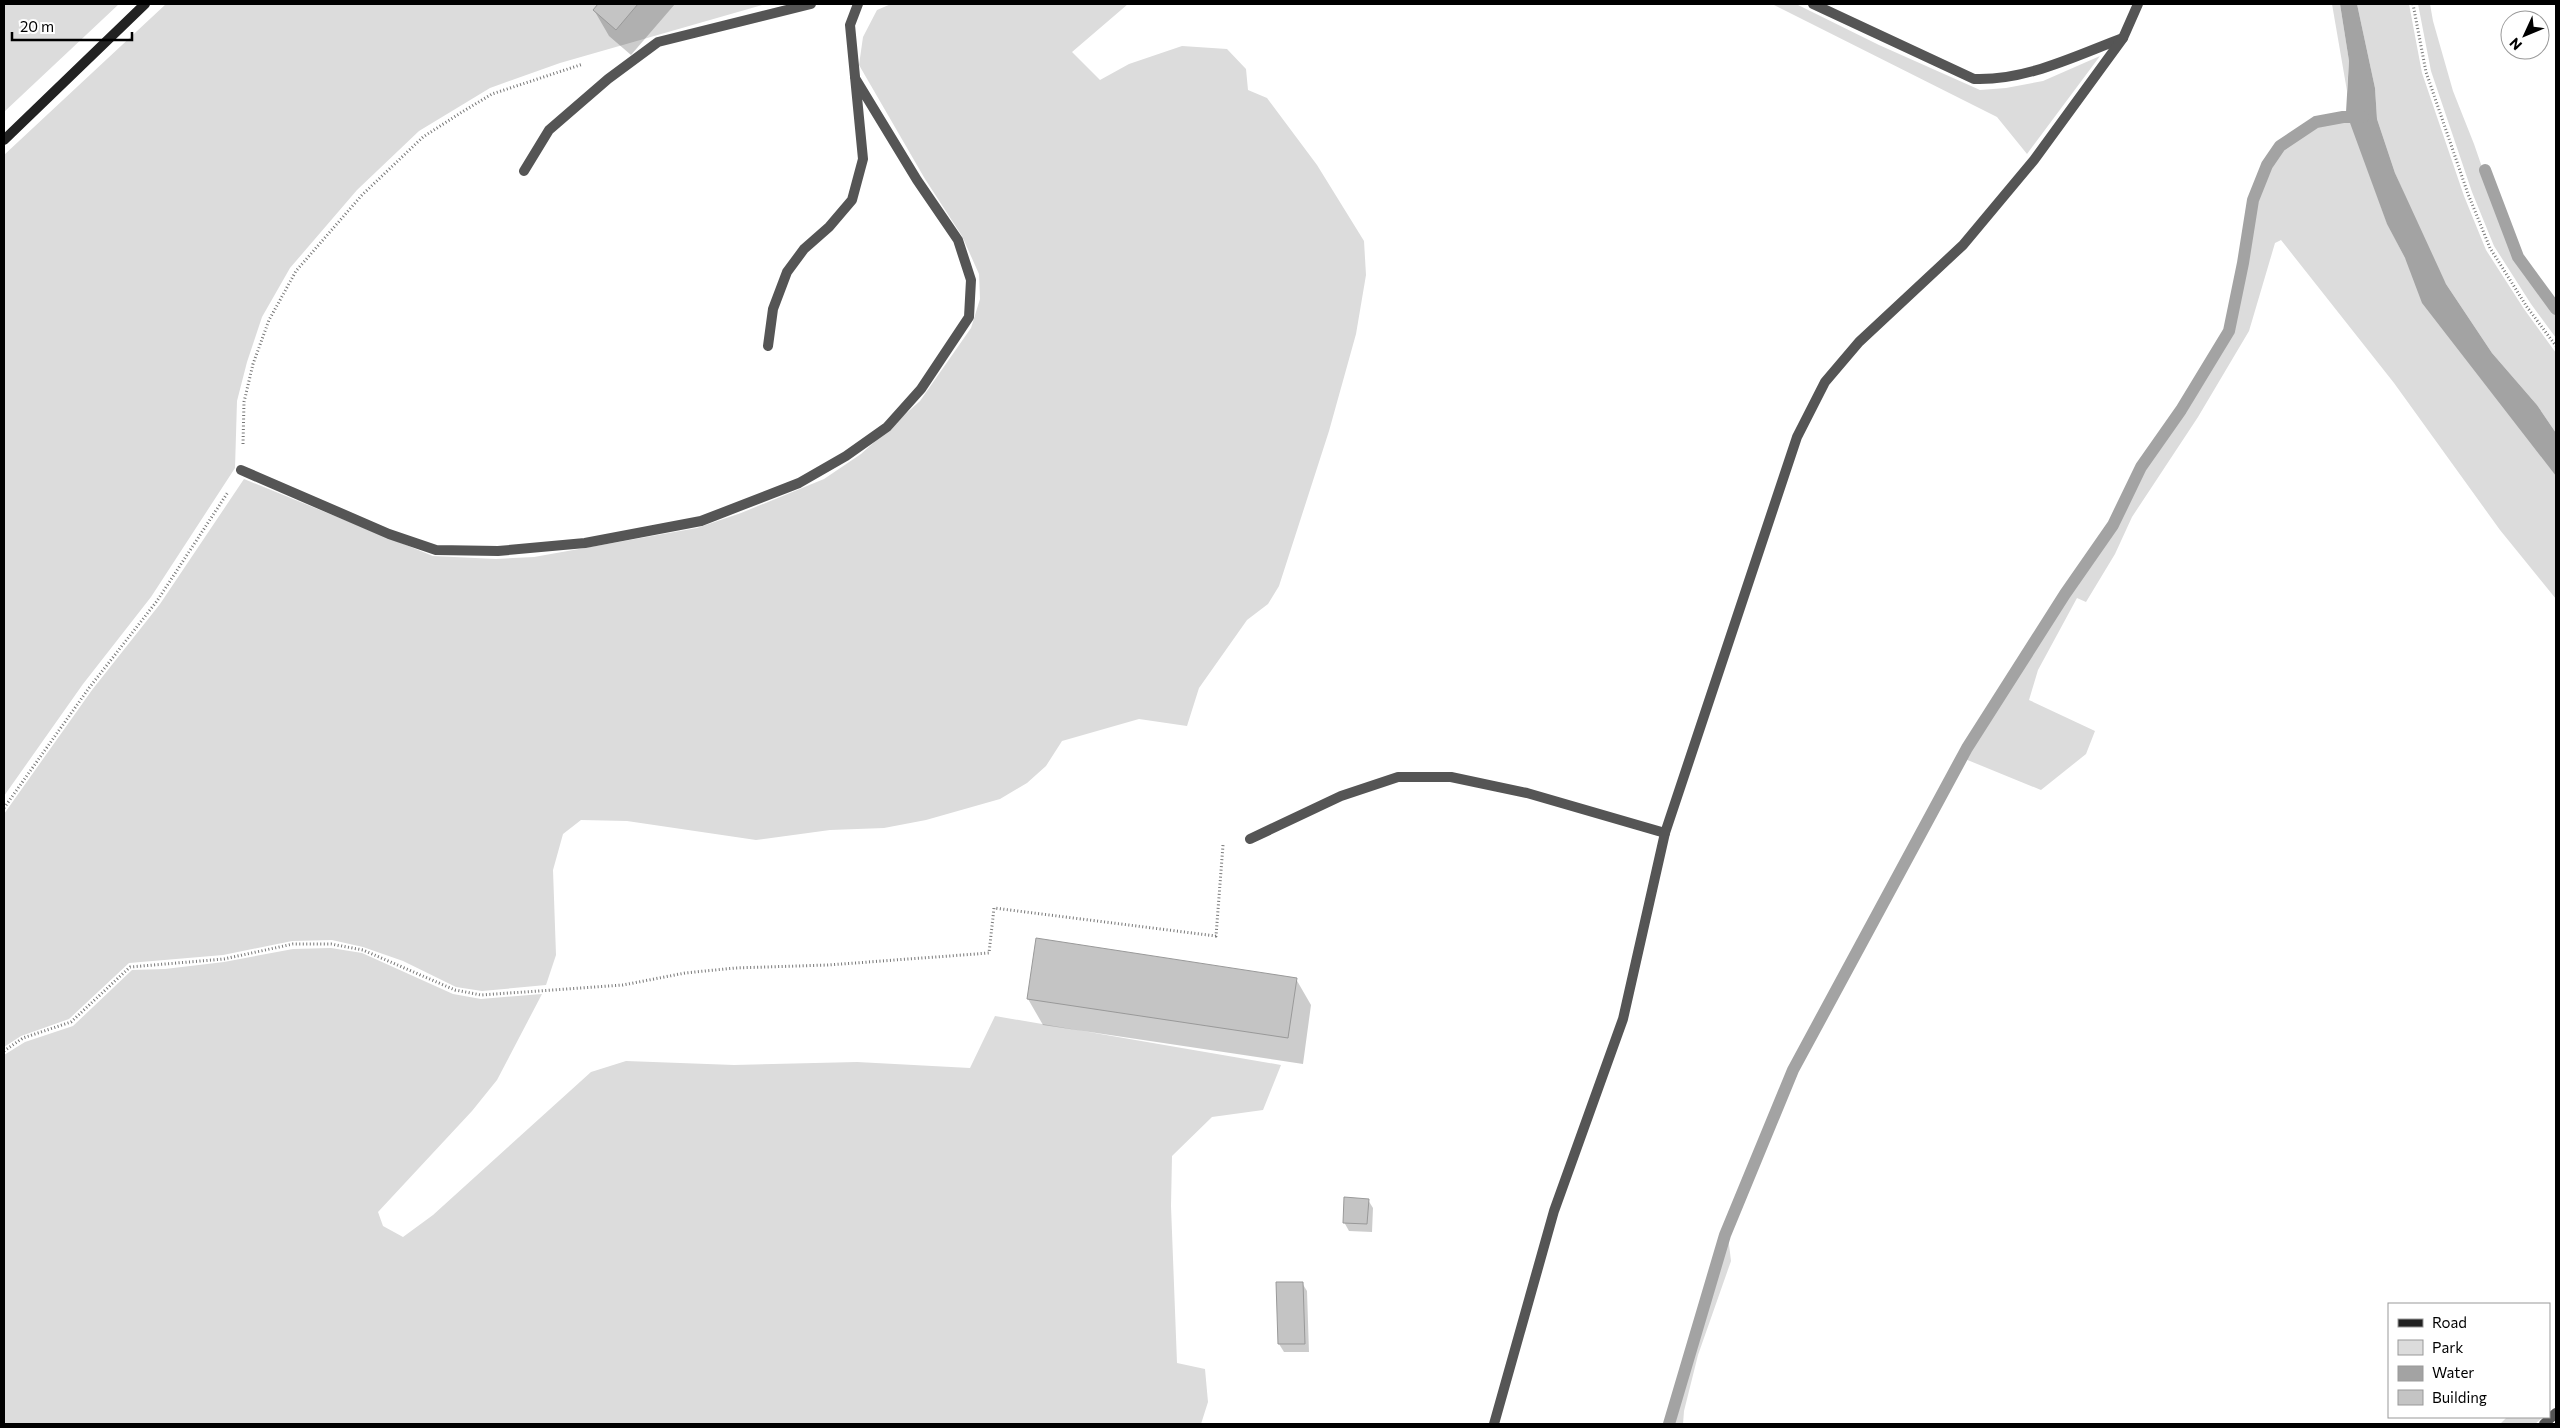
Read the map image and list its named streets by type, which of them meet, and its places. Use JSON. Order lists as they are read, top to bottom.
{
  "legend": [
    "Road",
    "Park",
    "Water",
    "Building"
  ],
  "scale_bar": "20 m",
  "north": "bottom left"
}
